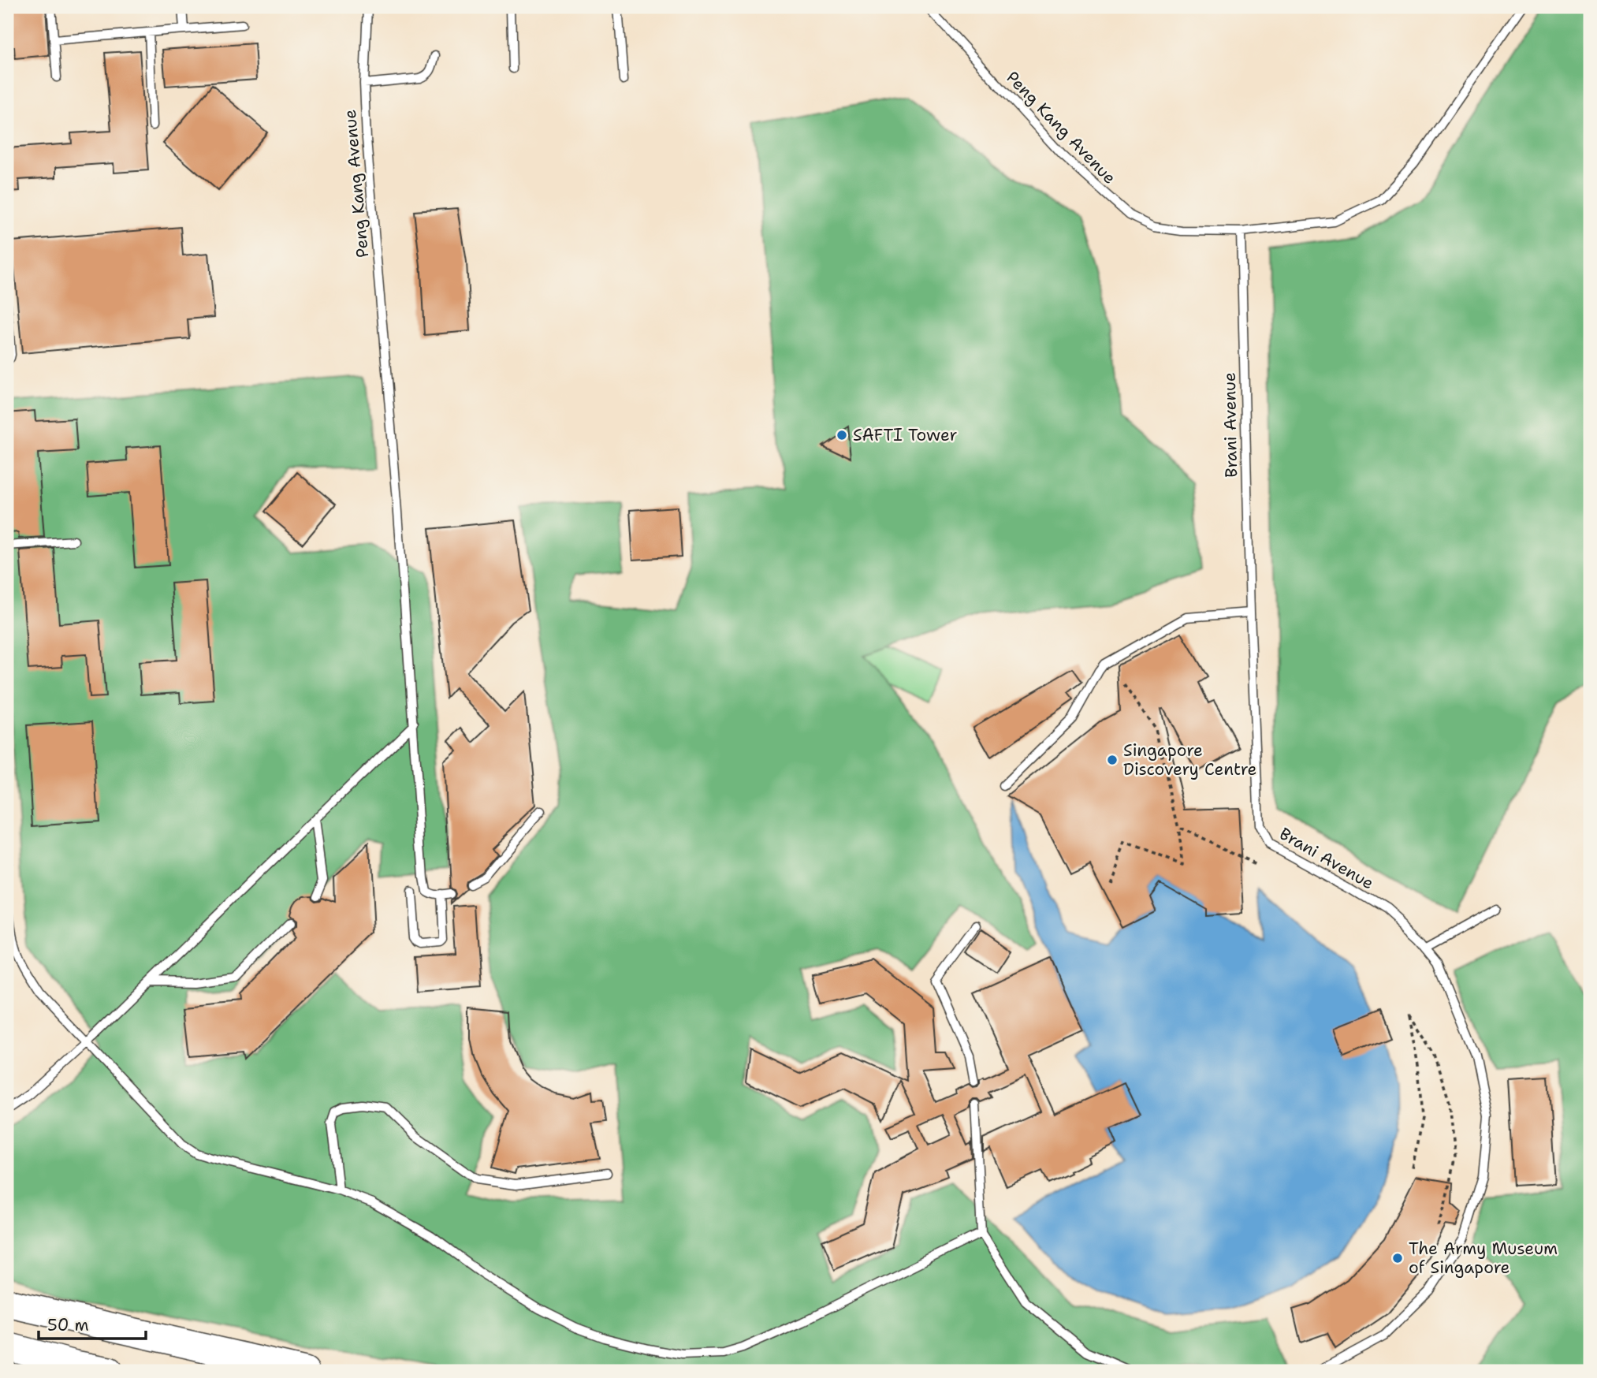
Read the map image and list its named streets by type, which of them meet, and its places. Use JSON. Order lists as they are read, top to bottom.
{
  "streets": {
    "lane": ["Peng Kang Avenue", "Brani Avenue"]
  },
  "crossings": [
    ["Peng Kang Avenue", "Brani Avenue"]
  ],
  "places": ["SAFTI Tower", "Singapore Discovery Centre", "The Army Museum of Singapore"],
  "scale_bar": "50 m"
}
